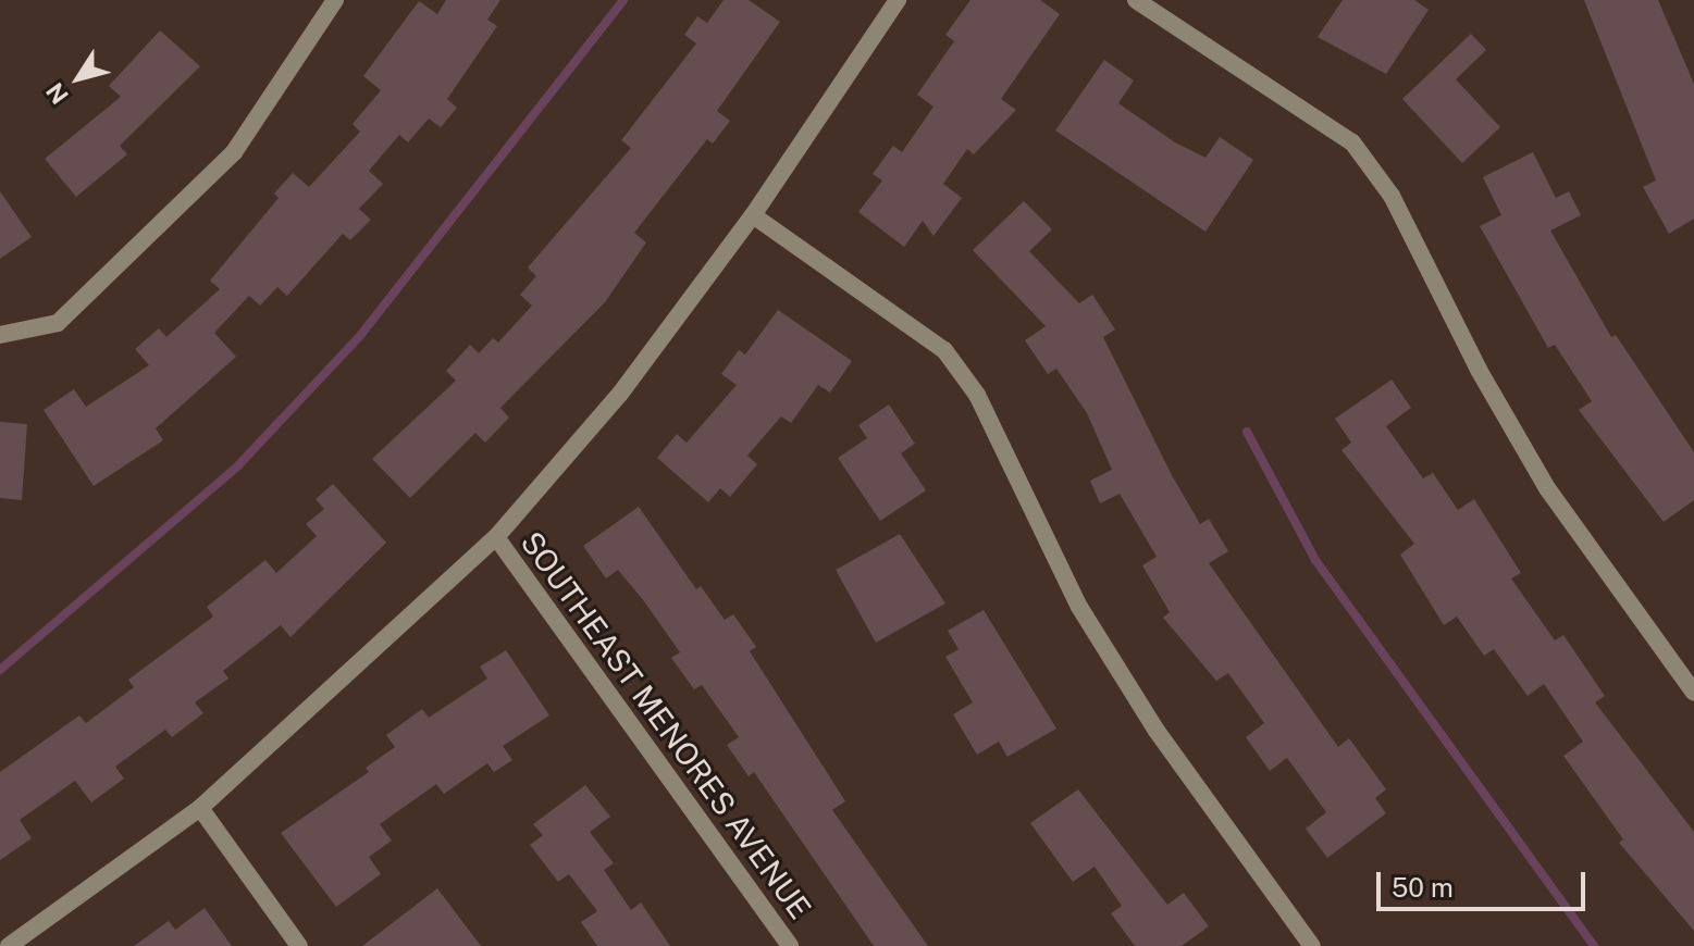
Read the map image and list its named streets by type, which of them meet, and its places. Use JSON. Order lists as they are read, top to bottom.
{
  "streets": {
    "street": ["SOUTHEAST MENORES AVENUE"]
  },
  "scale_bar": "50 m",
  "north": "bottom left"
}
